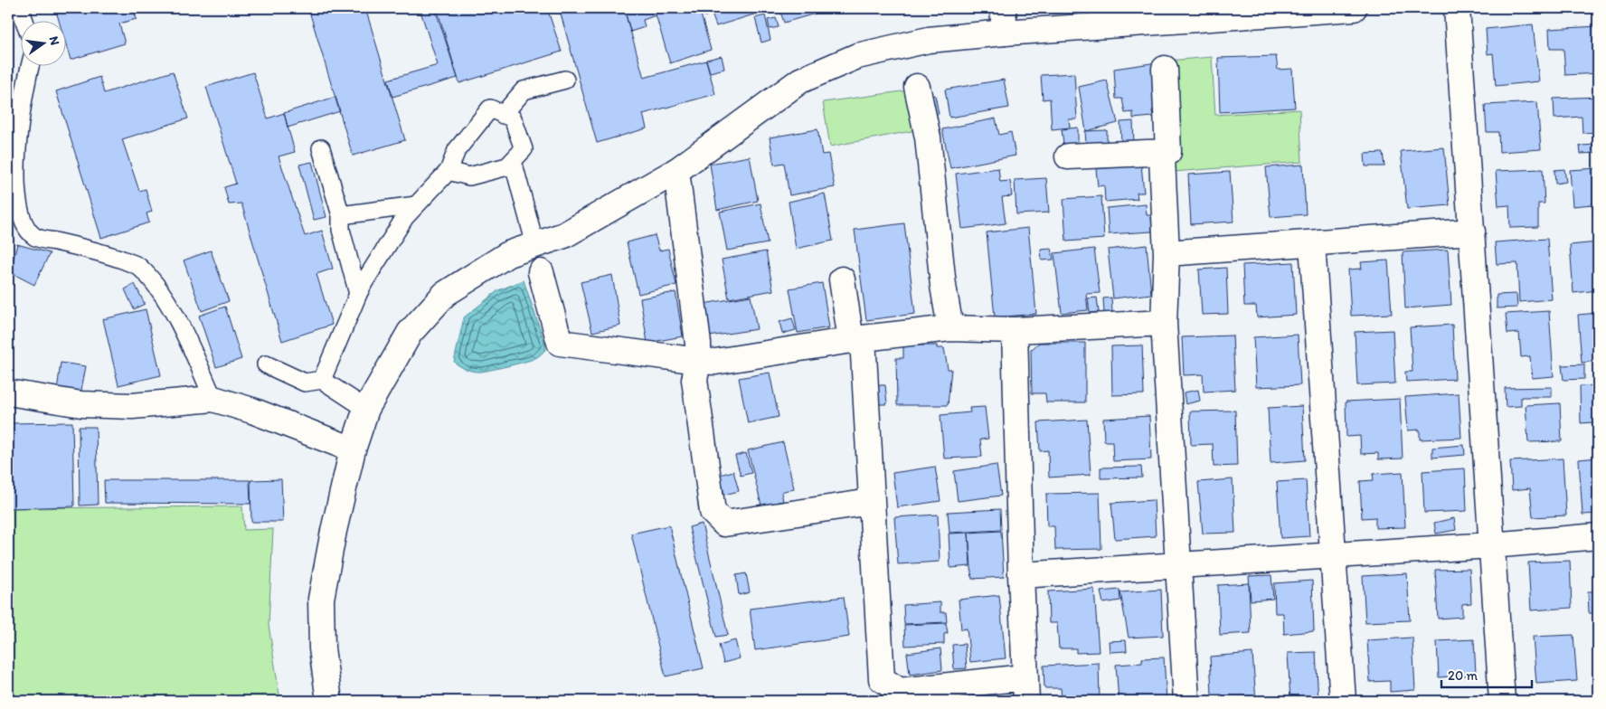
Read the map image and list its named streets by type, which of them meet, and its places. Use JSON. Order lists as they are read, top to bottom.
{
  "scale_bar": "20 m",
  "north": "right"
}
